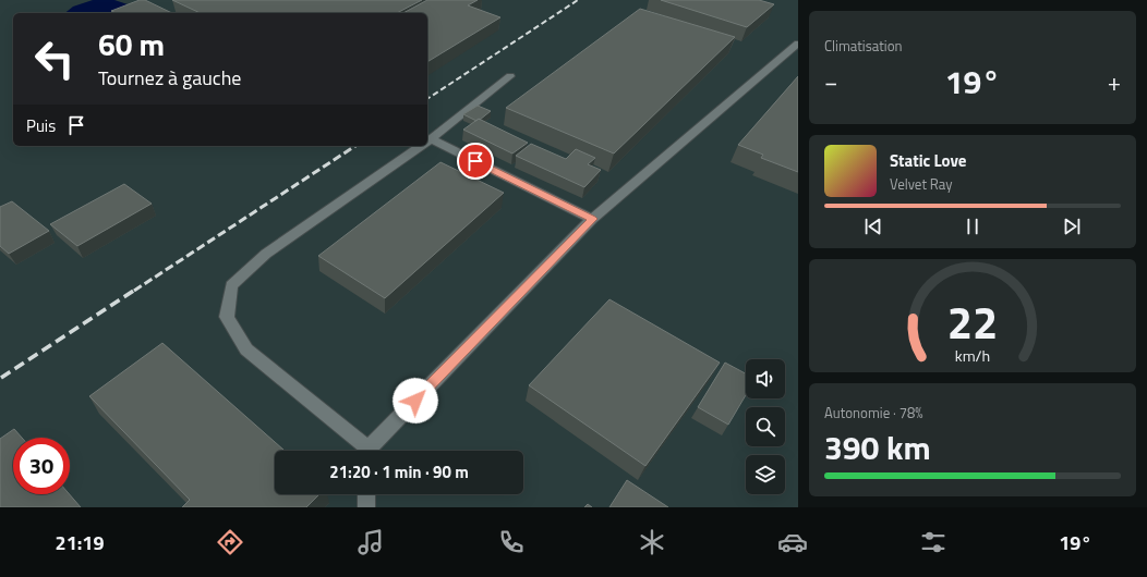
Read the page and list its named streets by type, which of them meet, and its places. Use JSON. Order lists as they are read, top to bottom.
{
  "page": {
    "tile": [
      "Climatisation",
      ["Autonomie · 78%", "390 km"]
    ],
    "turn": ["60 m", "Tournez à gauche"],
    "heat": ["−", "19°", "+"],
    "then": "Puis",
    "song": ["Static Love", "Velvet Ray"],
    "limit": "30",
    "trip": "21:20 · 1 min · 90 m",
    "tabs": ["21:19", "19°"],
    "gauge": ["22", "km/h"]
  }
}
